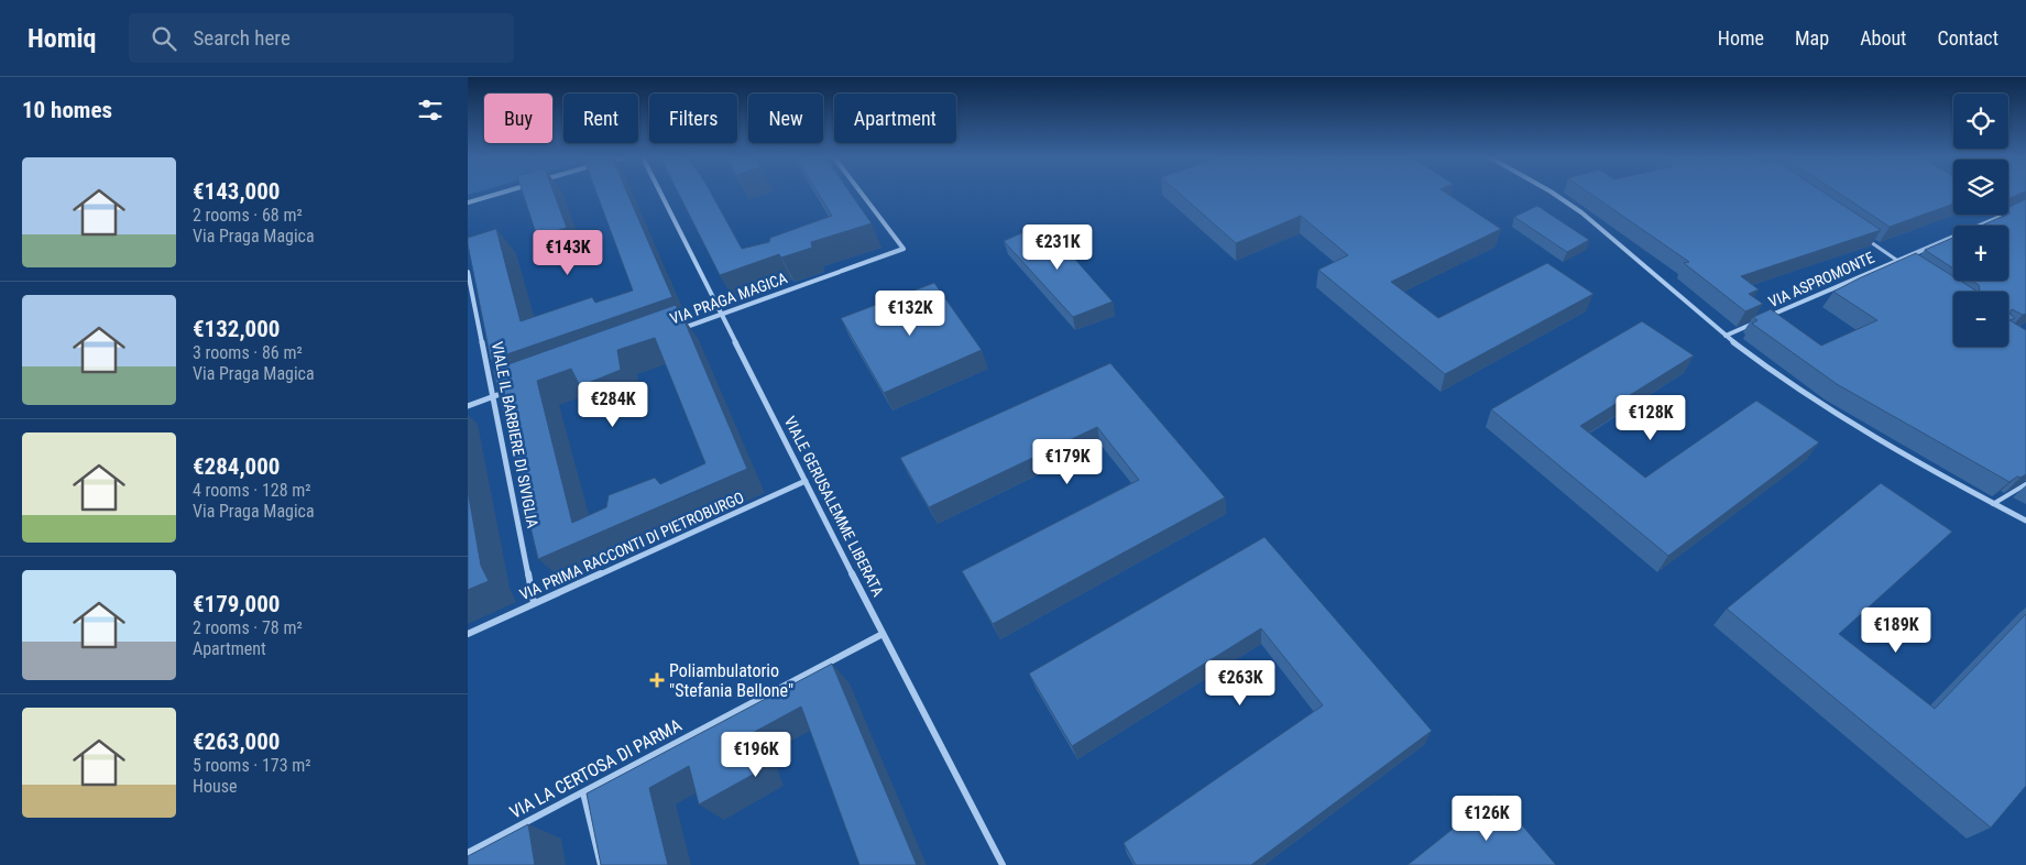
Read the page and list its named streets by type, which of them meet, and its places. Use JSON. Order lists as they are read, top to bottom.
{
  "streets": {
    "street": [
      "VIA ASPROMONTE",
      "VIA PRAGA MAGICA",
      "VIALE IL BARBIERE DI SIVIGLIA",
      "VIALE GERUSALEMME LIBERATA",
      "VIA PRIMA RACCONTI DI PIETROBURGO",
      "VIA LA CERTOSA DI PARMA"
    ]
  },
  "crossings": [
    ["VIA PRAGA MAGICA", "VIALE GERUSALEMME LIBERATA"],
    ["VIALE IL BARBIERE DI SIVIGLIA", "VIA PRIMA RACCONTI DI PIETROBURGO"],
    ["VIALE GERUSALEMME LIBERATA", "VIA PRIMA RACCONTI DI PIETROBURGO"],
    ["VIALE GERUSALEMME LIBERATA", "VIA LA CERTOSA DI PARMA"]
  ],
  "places": {
    "health": ["Poliambulatorio \"Stefania Bellone\""]
  },
  "page": {
    "header": "Homiq",
    "search": "Search here",
    "nav": [
      "Home",
      "Map",
      "About",
      "Contact"
    ],
    "heading": "10 homes",
    "map_buttons": ["+", "−"],
    "chip": [
      "Buy",
      "Rent",
      "Filters",
      "New",
      "Apartment"
    ],
    "list": [
      {
        "name": "€143,000",
        "note": "2 rooms · 68 m² · Via Praga Magica"
      },
      {
        "name": "€132,000",
        "note": "3 rooms · 86 m² · Via Praga Magica"
      },
      {
        "name": "€284,000",
        "note": "4 rooms · 128 m² · Via Praga Magica"
      },
      {
        "name": "€179,000",
        "note": "2 rooms · 78 m² · Apartment"
      },
      {
        "name": "€263,000",
        "note": "5 rooms · 173 m² · House"
      }
    ],
    "price": [
      "€231K",
      "€143K",
      "€132K",
      "€284K",
      "€128K",
      "€179K",
      "€189K",
      "€263K",
      "€196K",
      "€126K"
    ]
  }
}
